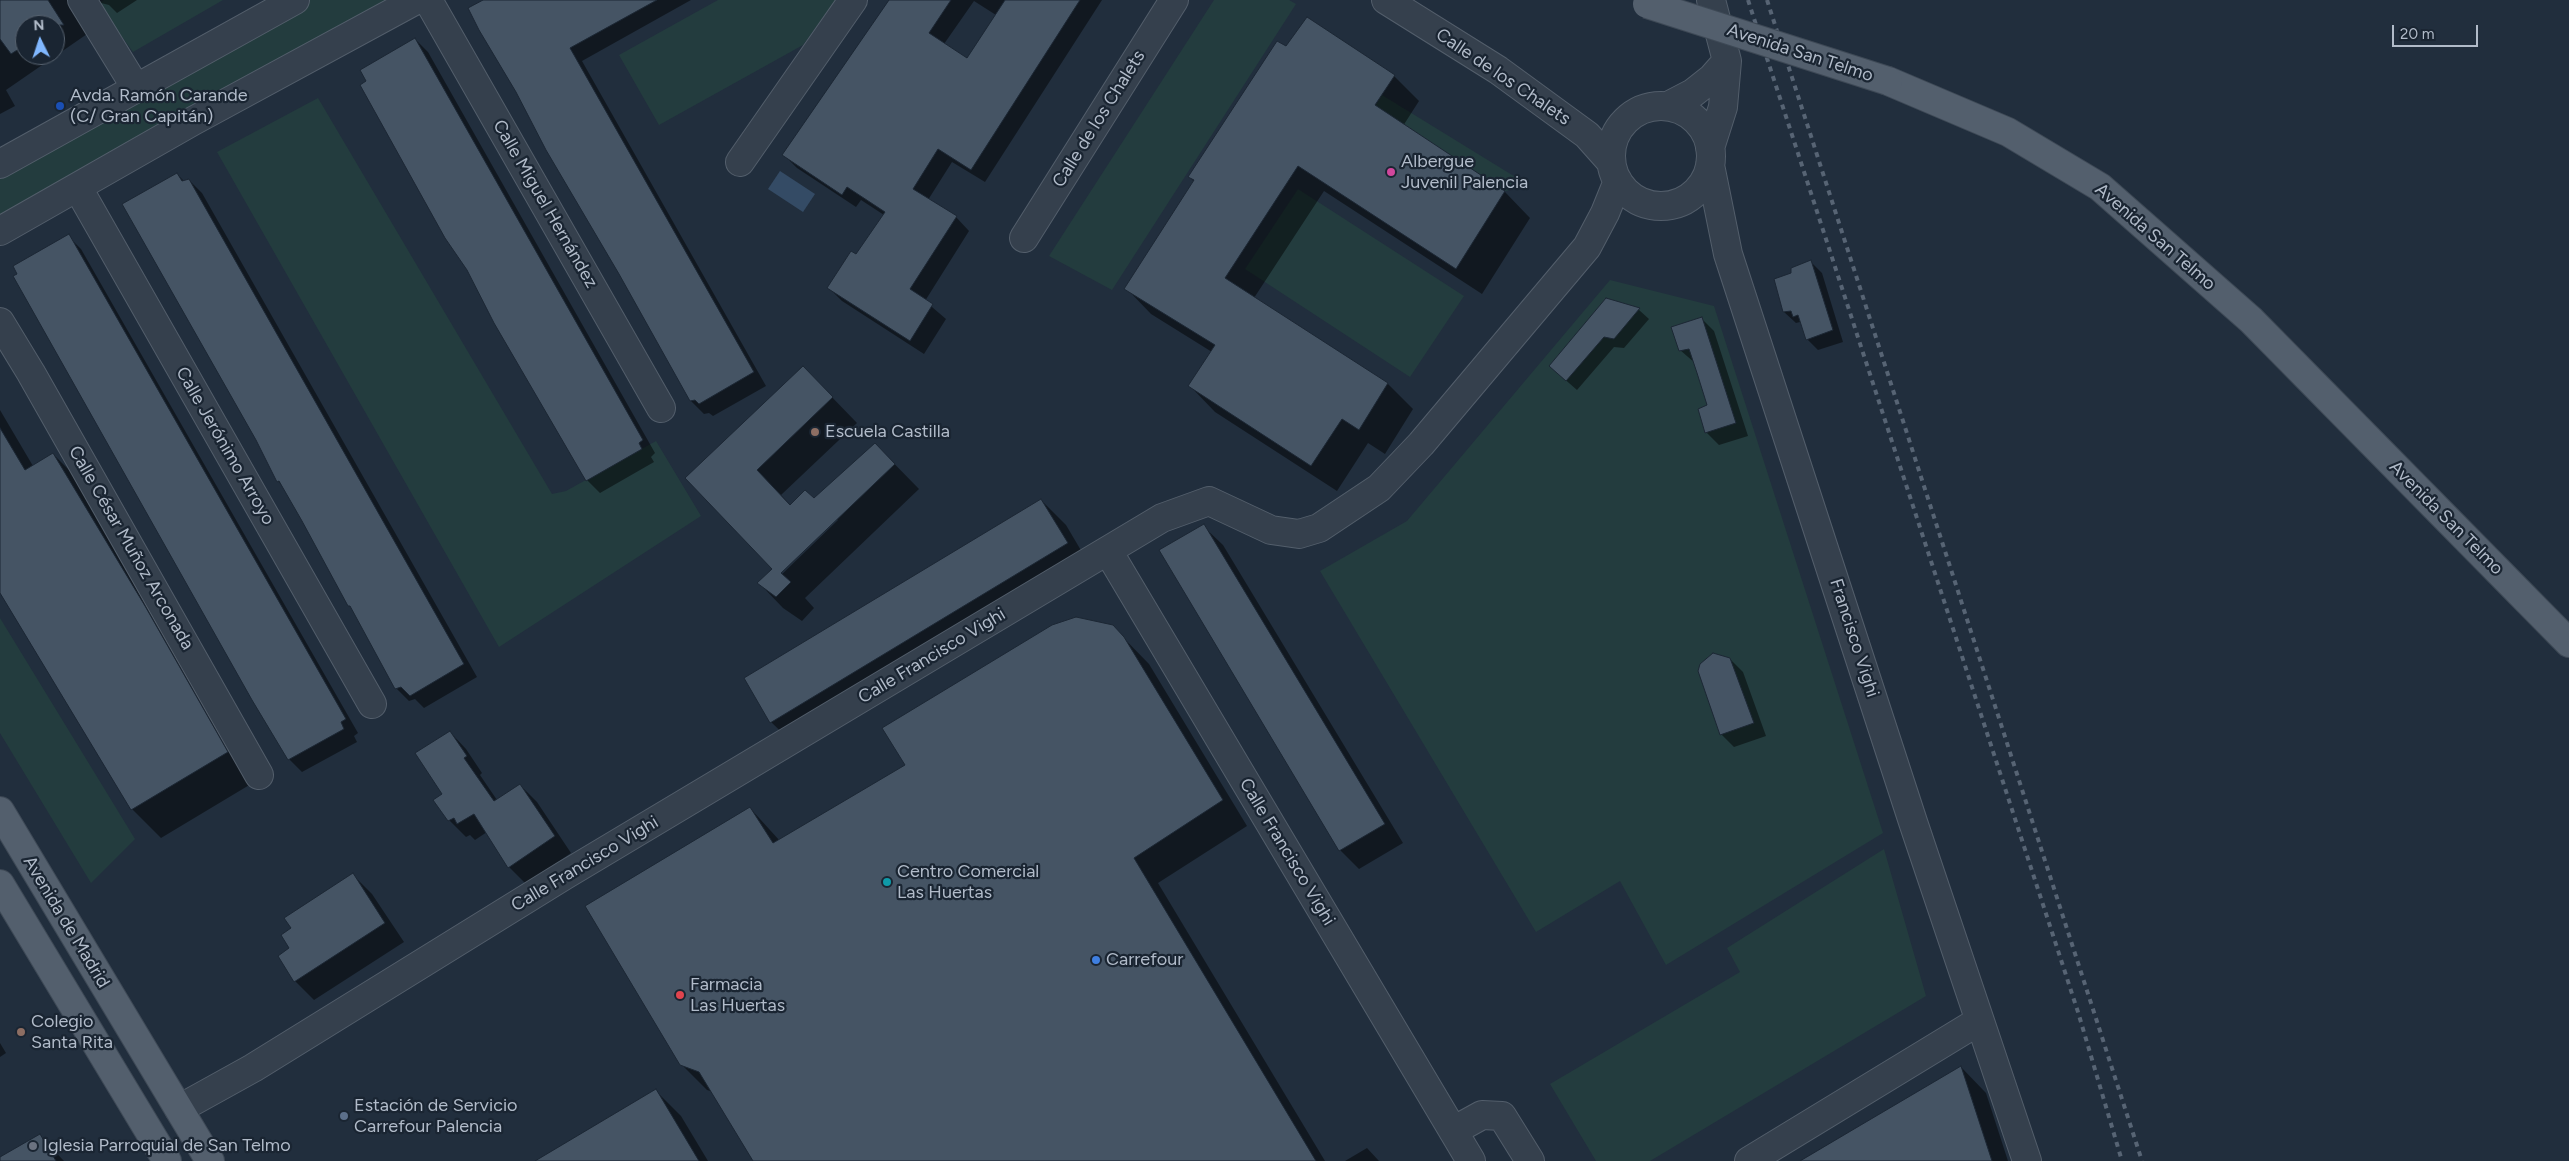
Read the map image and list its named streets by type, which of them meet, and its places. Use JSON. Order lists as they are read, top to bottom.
{
  "streets": {
    "main road": ["Avenida San Telmo", "Avenida de Madrid"],
    "street": [
      "Calle de los Chalets",
      "Calle Miguel Hernández",
      "Calle Jerónimo Arroyo",
      "Calle César Muñoz Arconada",
      "Francisco Vighi",
      "Calle Francisco Vighi"
    ]
  },
  "crossings": [
    ["Calle de los Chalets", "Francisco Vighi"],
    ["Calle Francisco Vighi", "Avenida de Madrid"]
  ],
  "places": [
    "Avda. Ramón Carande (C/ Gran Capitán)",
    "Albergue Juvenil Palencia",
    "Escuela Castilla",
    "Centro Comercial Las Huertas",
    "Carrefour",
    "Farmacia Las Huertas",
    "Colegio Santa Rita",
    "Estación de Servicio Carrefour Palencia",
    "Iglesia Parroquial de San Telmo"
  ],
  "scale_bar": "20 m",
  "north": "top"
}
